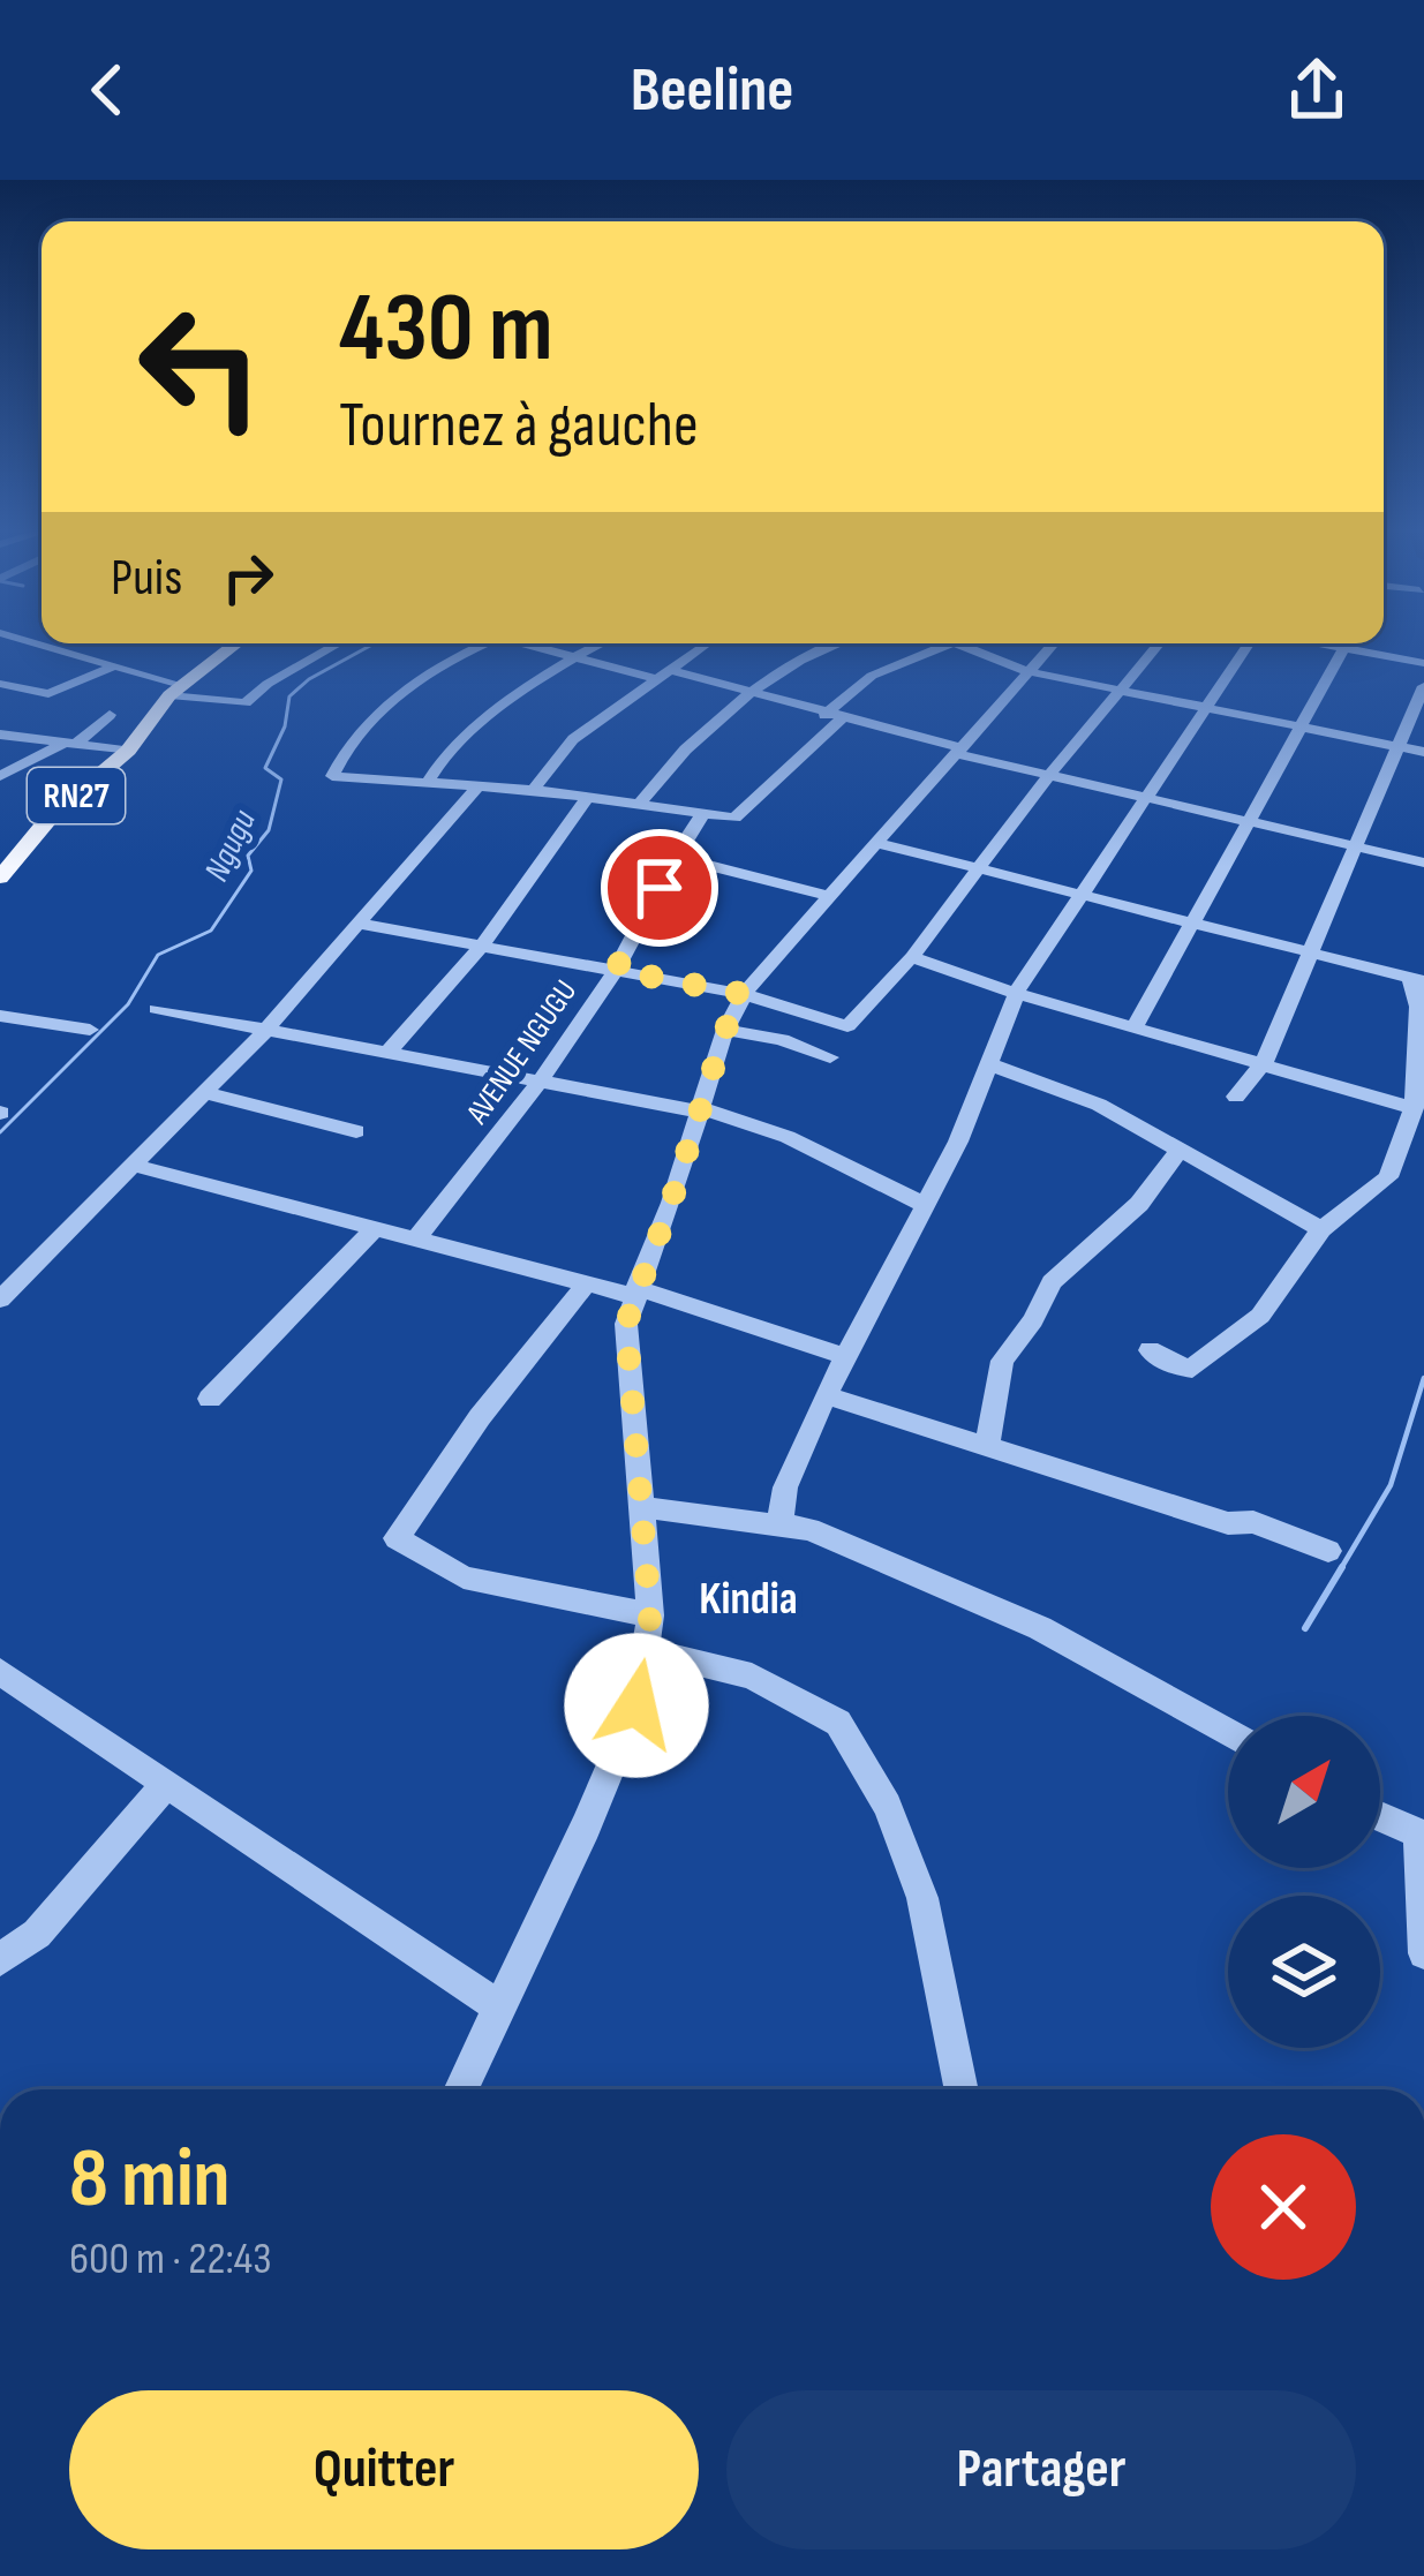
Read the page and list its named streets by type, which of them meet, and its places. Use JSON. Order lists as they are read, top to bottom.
{
  "streets": {
    "main road": ["RN27"],
    "street": ["AVENUE NGUGU"]
  },
  "districts": ["Kindia"],
  "water": ["Ngugu"],
  "north": "top right",
  "page": {
    "header": "Beeline",
    "turn": ["430 m", "Tournez à gauche"],
    "then": "Puis",
    "heading": ["8 min", "600 m · 22:43"],
    "buttons": ["Quitter", "Partager"]
  }
}
